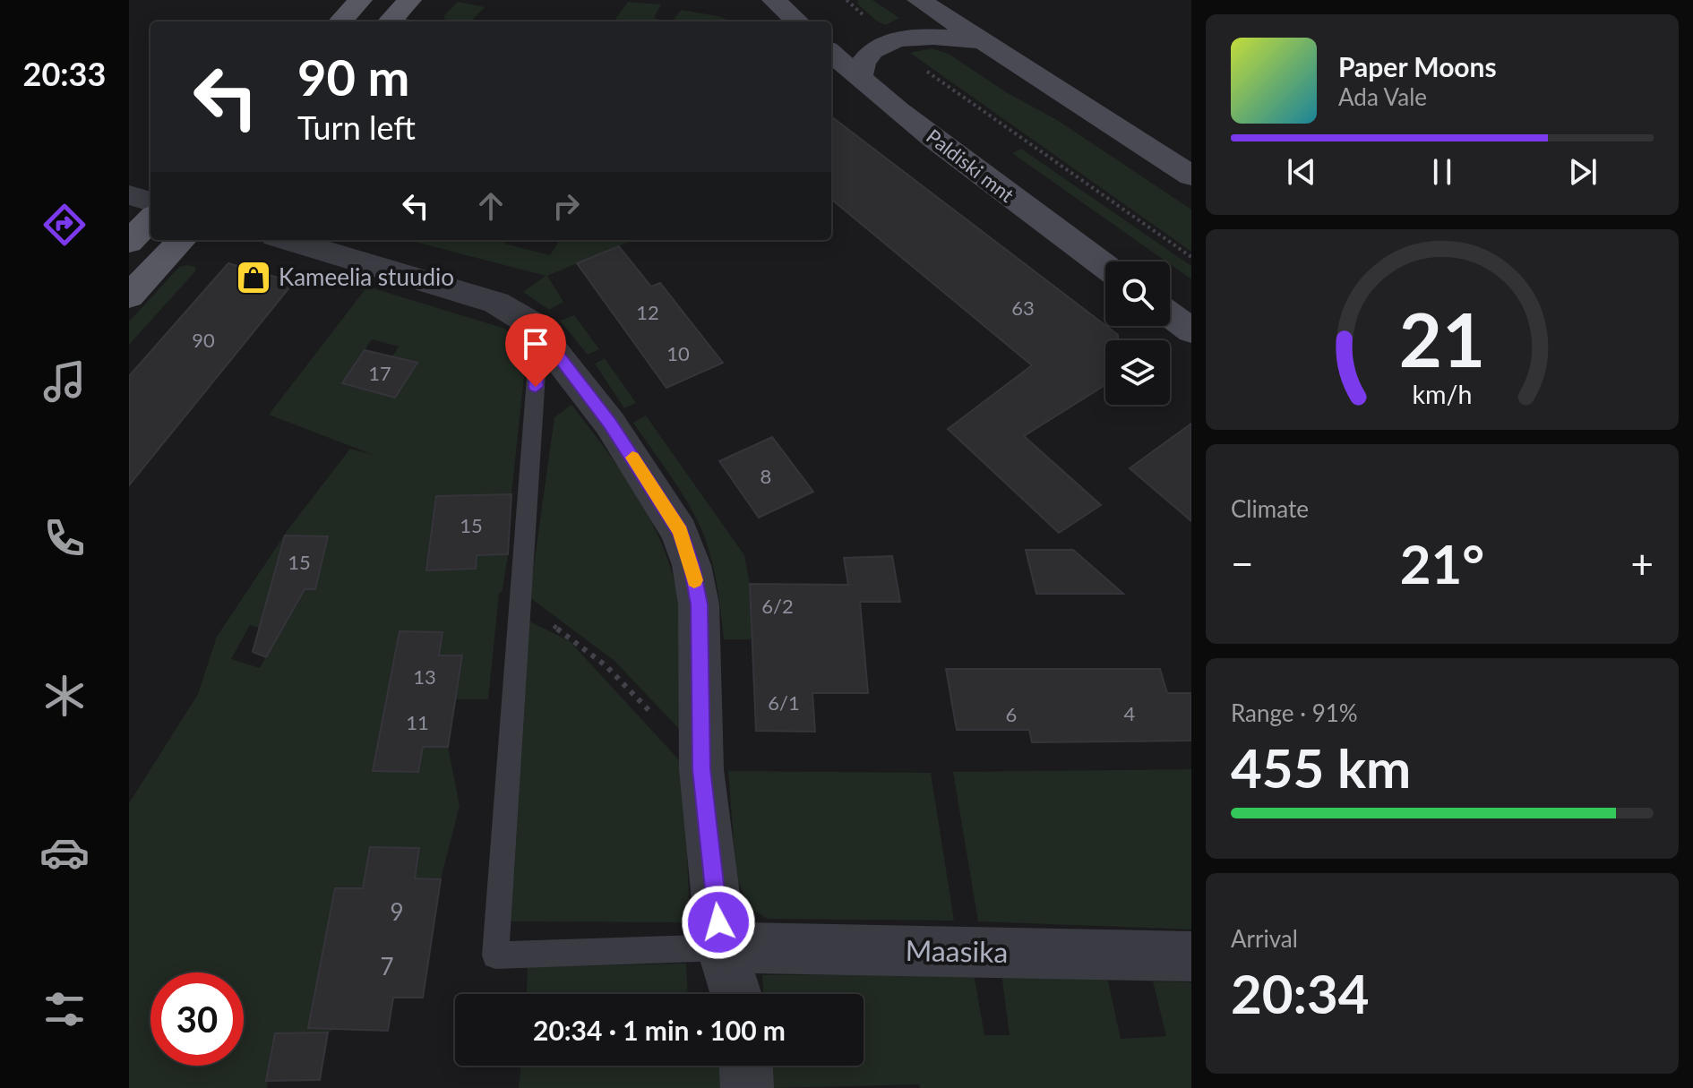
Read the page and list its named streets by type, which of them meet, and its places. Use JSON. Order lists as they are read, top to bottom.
{
  "streets": {
    "main road": ["Paldiski mnt"],
    "street": ["Maasika"]
  },
  "places": {
    "shop": ["Kameelia stuudio"]
  },
  "house_numbers": [
    "63",
    "12",
    "90",
    "10",
    "17",
    "8",
    "15",
    "15",
    "6/2",
    "13",
    "6/1",
    "4",
    "6",
    "11",
    "9",
    "7"
  ],
  "page": {
    "tabs": "20:33",
    "turn": ["90 m", "Turn left"],
    "song": ["Paper Moons", "Ada Vale"],
    "tile": [
      "Climate",
      ["Range · 91%", "455 km"],
      ["Arrival", "20:34"]
    ],
    "heat": ["−", "21°", "+"],
    "limit": "30",
    "trip": "20:34 · 1 min · 100 m",
    "gauge": ["21", "km/h"]
  }
}
